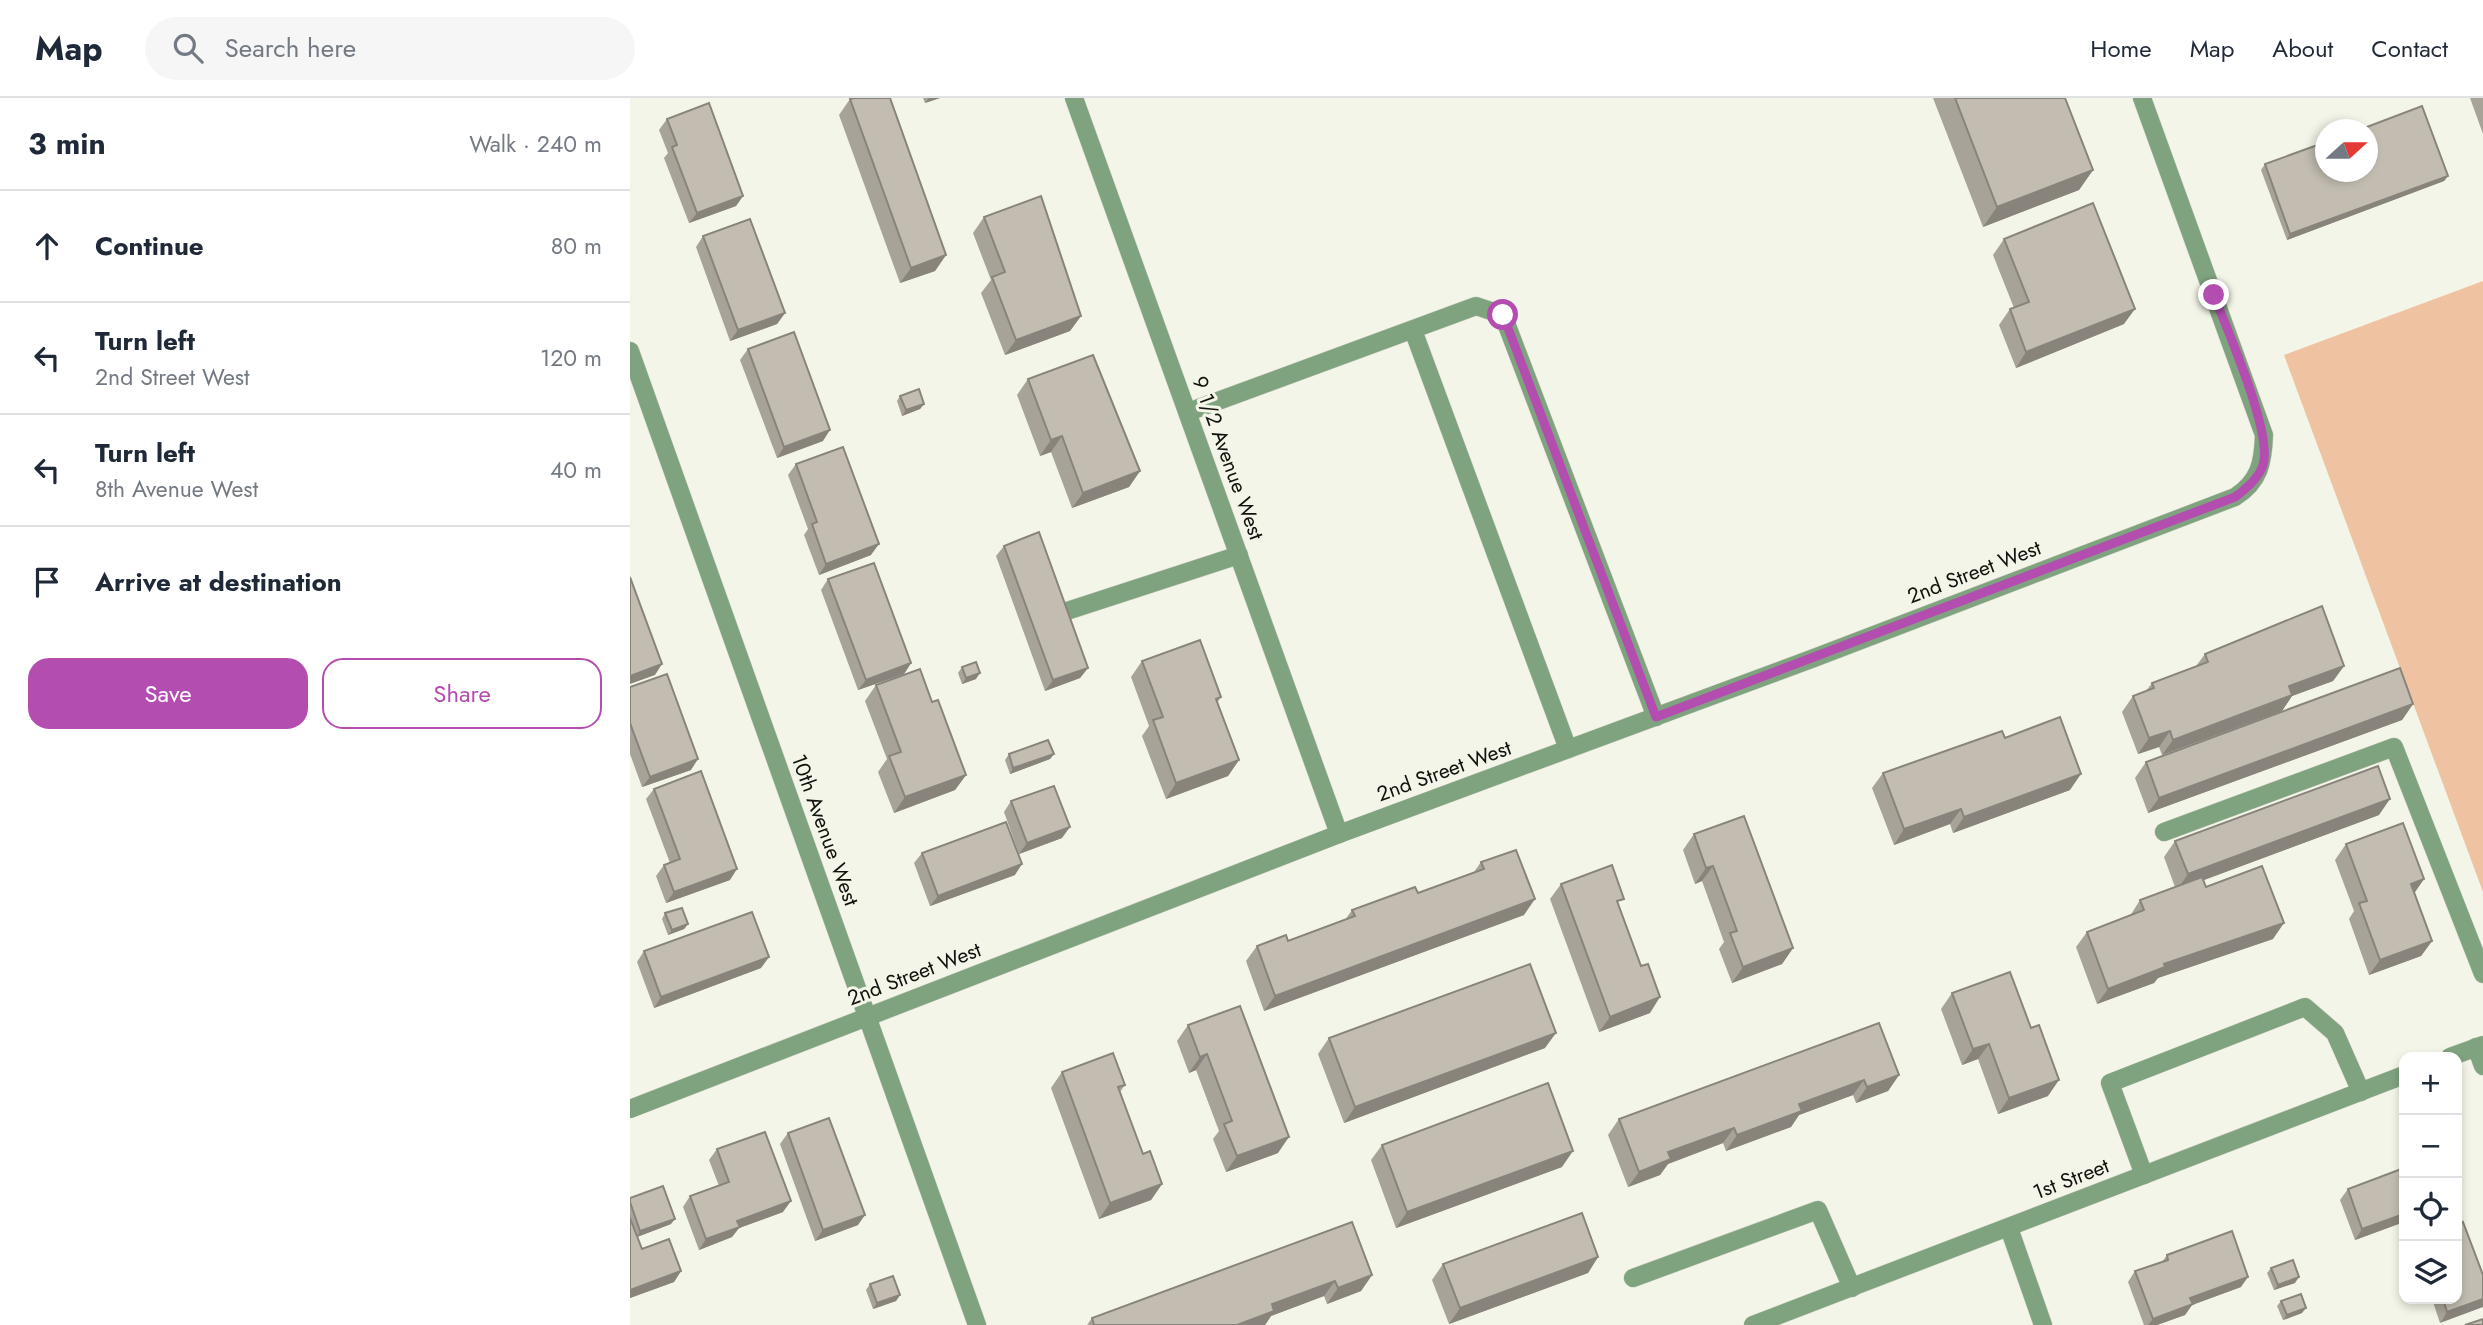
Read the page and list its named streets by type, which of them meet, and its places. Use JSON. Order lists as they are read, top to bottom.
{
  "streets": {
    "street": [
      "9 1/2 Avenue West",
      "2nd Street West",
      "10th Avenue West",
      "1st Street"
    ]
  },
  "crossings": [
    ["9 1/2 Avenue West", "2nd Street West"],
    ["2nd Street West", "10th Avenue West"]
  ],
  "north": "right",
  "page": {
    "header": "Map",
    "search": "Search here",
    "nav": [
      "Home",
      "Map",
      "About",
      "Contact"
    ],
    "heading": ["3 min", "Walk · 240 m"],
    "list": [
      ["Continue", "80 m"],
      ["Turn left", "2nd Street West", "120 m"],
      ["Turn left", "8th Avenue West", "40 m"],
      "Arrive at destination"
    ],
    "buttons": ["Save", "Share"],
    "map_buttons": ["+", "−"]
  }
}
